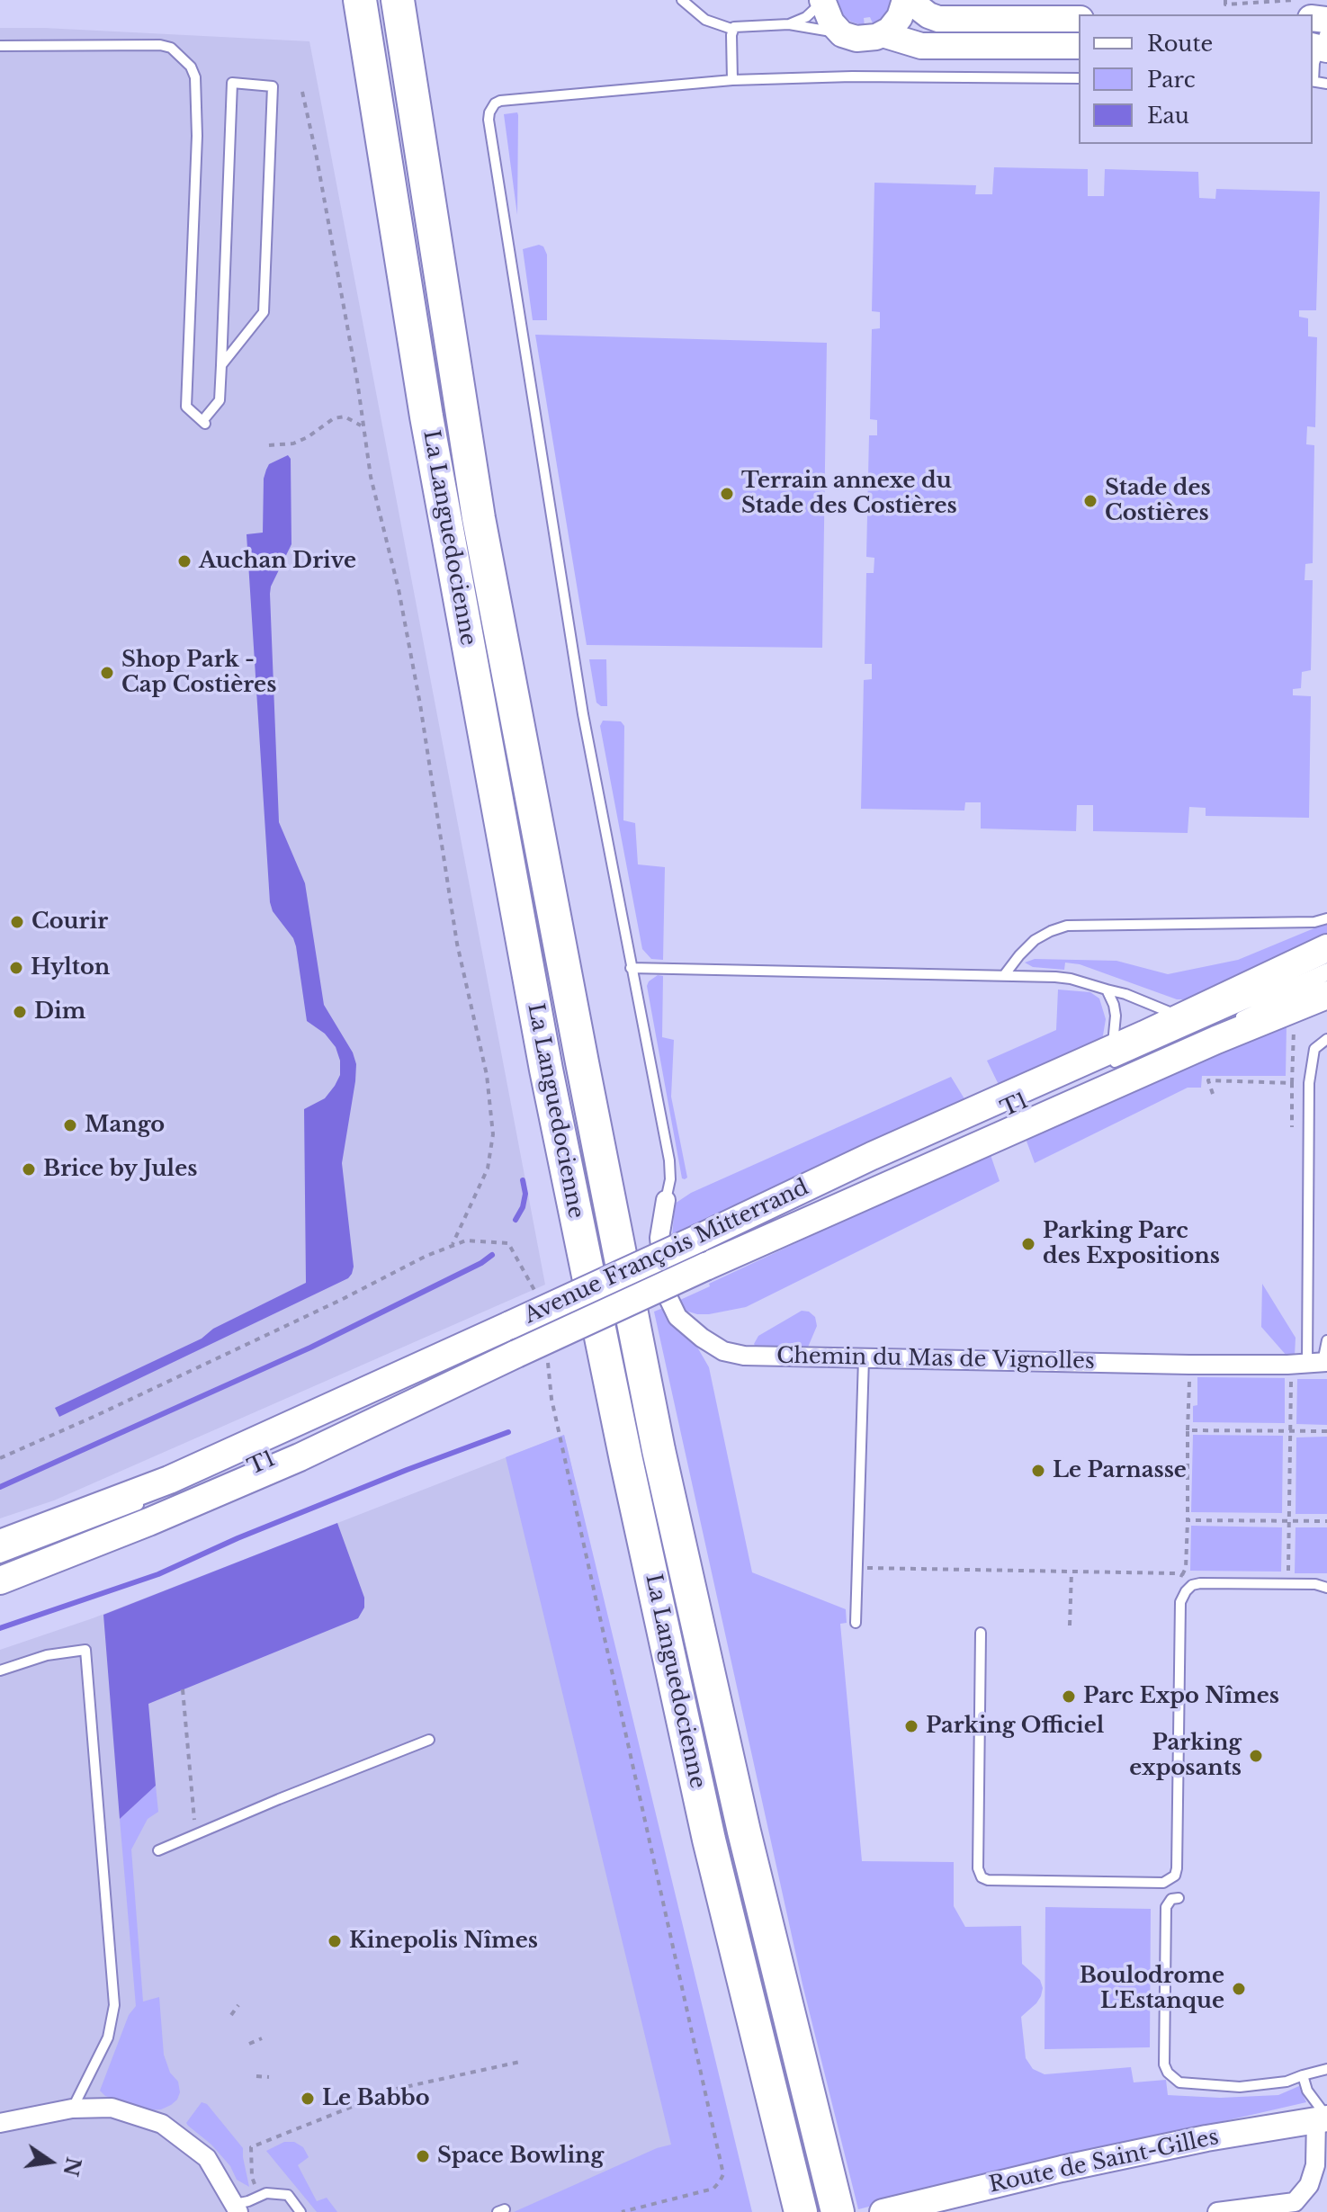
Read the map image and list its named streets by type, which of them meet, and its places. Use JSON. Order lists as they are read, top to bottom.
{
  "streets": {
    "highway": ["La Languedocienne"],
    "main road": ["Avenue François Mitterrand"],
    "street": ["Chemin du Mas de Vignolles", "Route de Saint-Gilles"],
    "lane": ["T1"]
  },
  "crossings": [
    ["T1", "Avenue François Mitterrand"]
  ],
  "places": [
    "Terrain annexe du Stade des Costières",
    "Stade des Costières",
    "Auchan Drive",
    "Shop Park - Cap Costières",
    "Courir",
    "Hylton",
    "Dim",
    "Mango",
    "Brice by Jules",
    "Parking Parc des Expositions",
    "Le Parnasse",
    "Parc Expo Nîmes",
    "Parking Officiel",
    "Parking exposants",
    "Kinepolis Nîmes",
    "Boulodrome L'Estanque",
    "Le Babbo",
    "Space Bowling"
  ],
  "legend": ["Route", "Parc", "Eau"],
  "north": "right"
}
